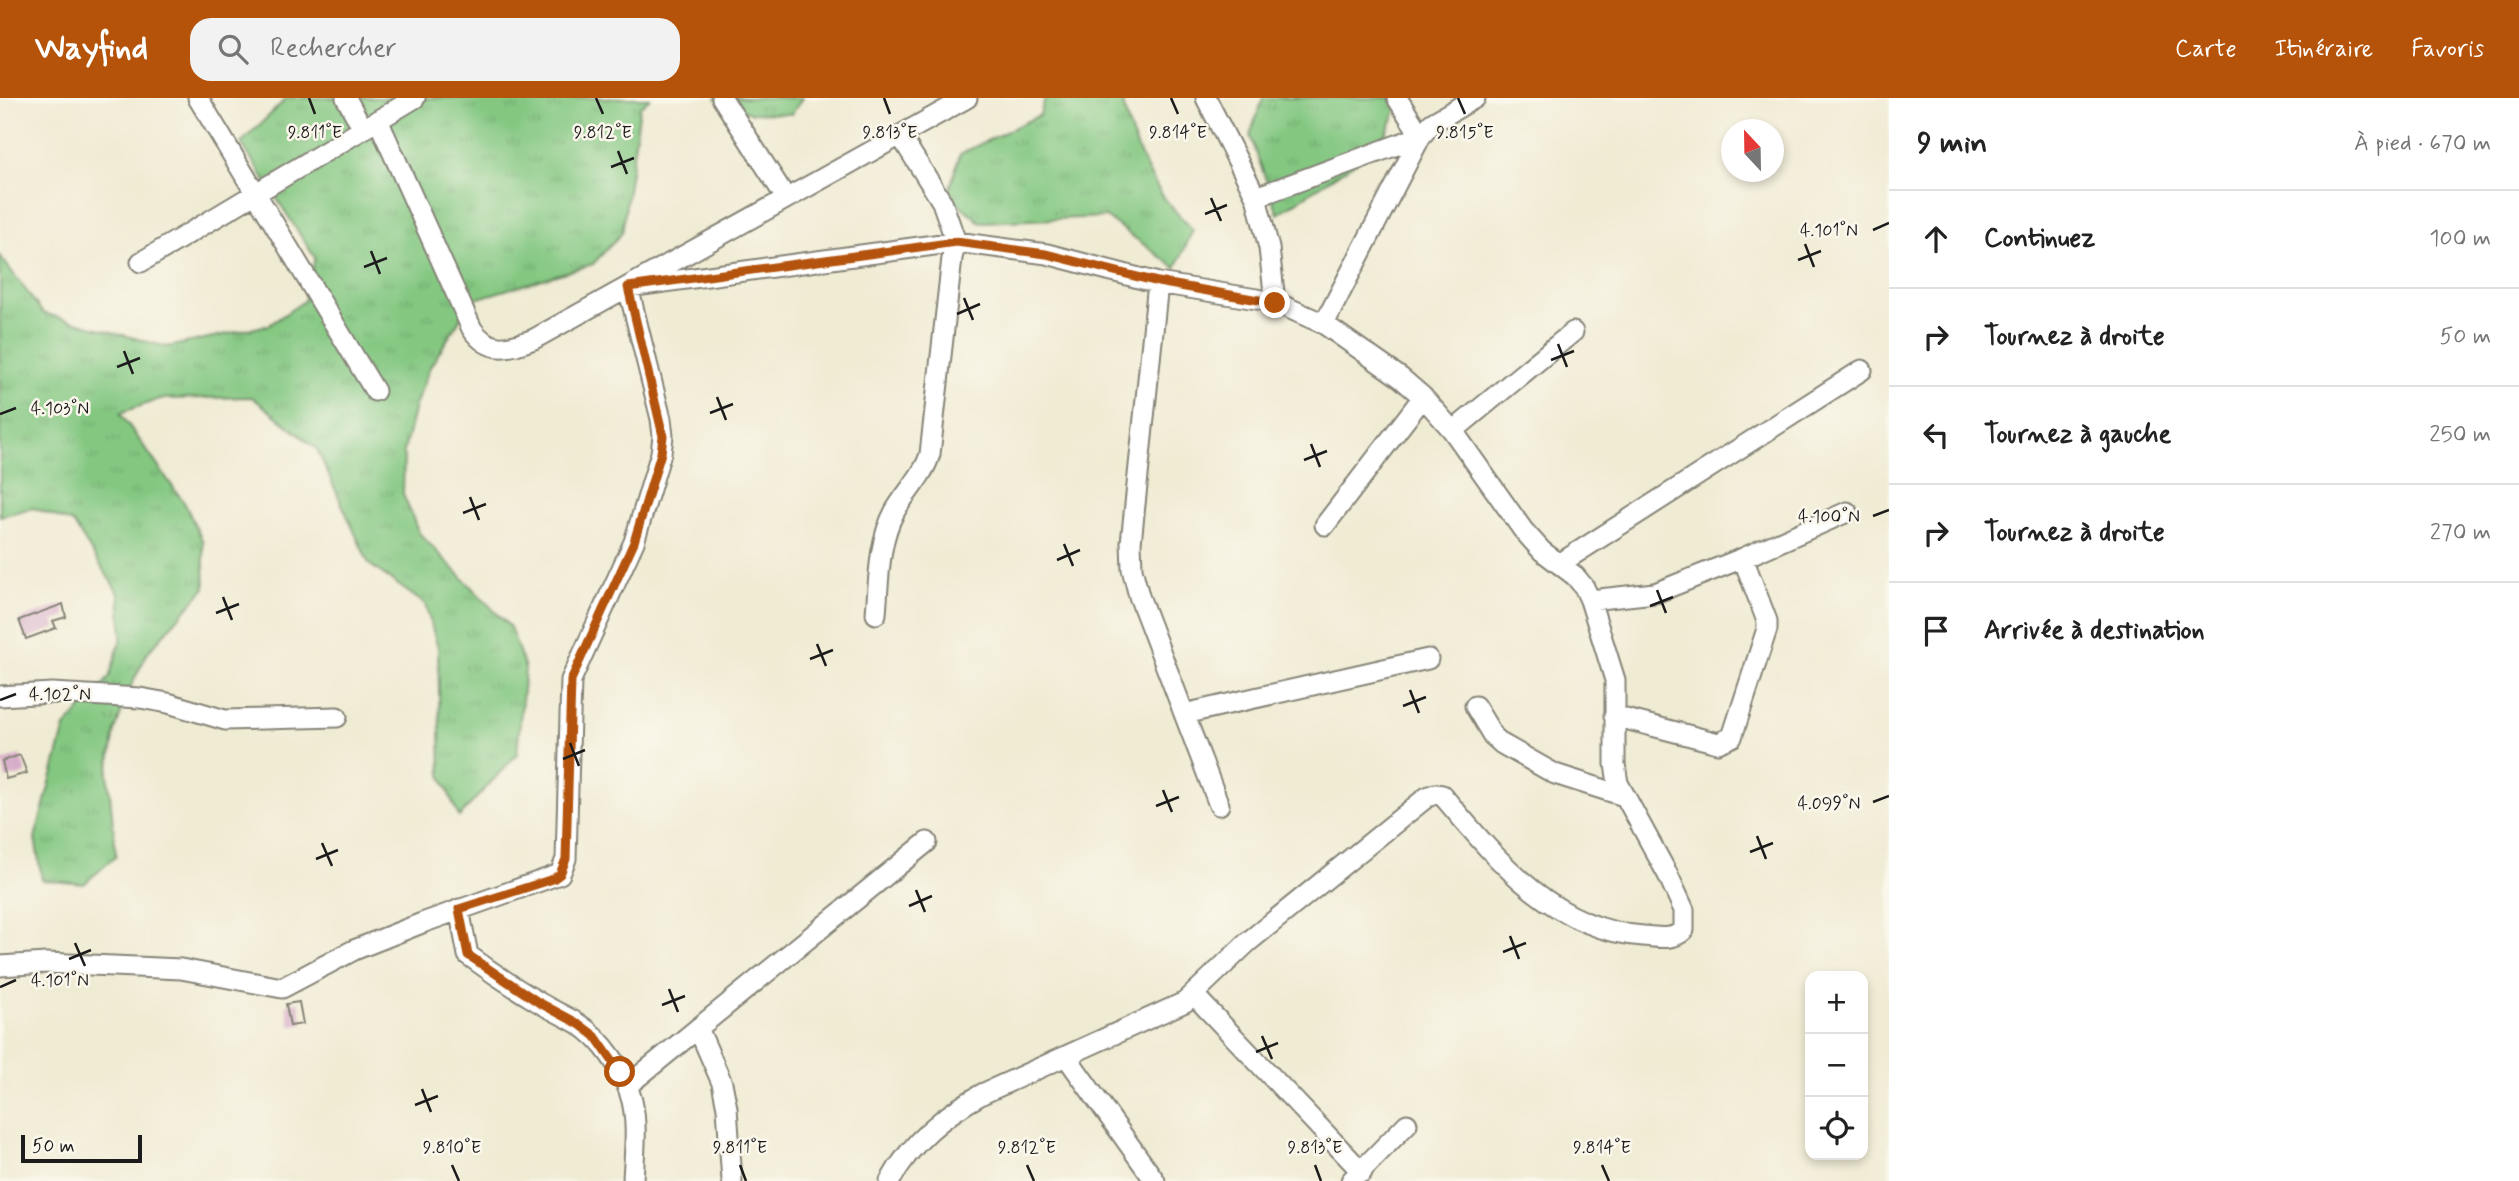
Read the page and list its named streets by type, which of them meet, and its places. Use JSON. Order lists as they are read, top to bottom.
{
  "scale_bar": "50 m",
  "north": "top",
  "page": {
    "header": "Wayfind",
    "search": "Rechercher",
    "nav": ["Carte", "Itinéraire", "Favoris"],
    "heading": ["9 min", "À pied · 670 m"],
    "list": [
      ["Continuez", "100 m"],
      ["Tournez à droite", "50 m"],
      ["Tournez à gauche", "250 m"],
      ["Tournez à droite", "270 m"],
      "Arrivée à destination"
    ],
    "map_buttons": ["+", "−"],
    "scale": "50 m"
  },
  "coordinates": [
    "9.811°E",
    "9.812°E",
    "9.813°E",
    "9.814°E",
    "9.815°E",
    "4.101°N",
    "4.103°N",
    "4.100°N",
    "4.102°N",
    "4.099°N",
    "9.810°E"
  ]
}
